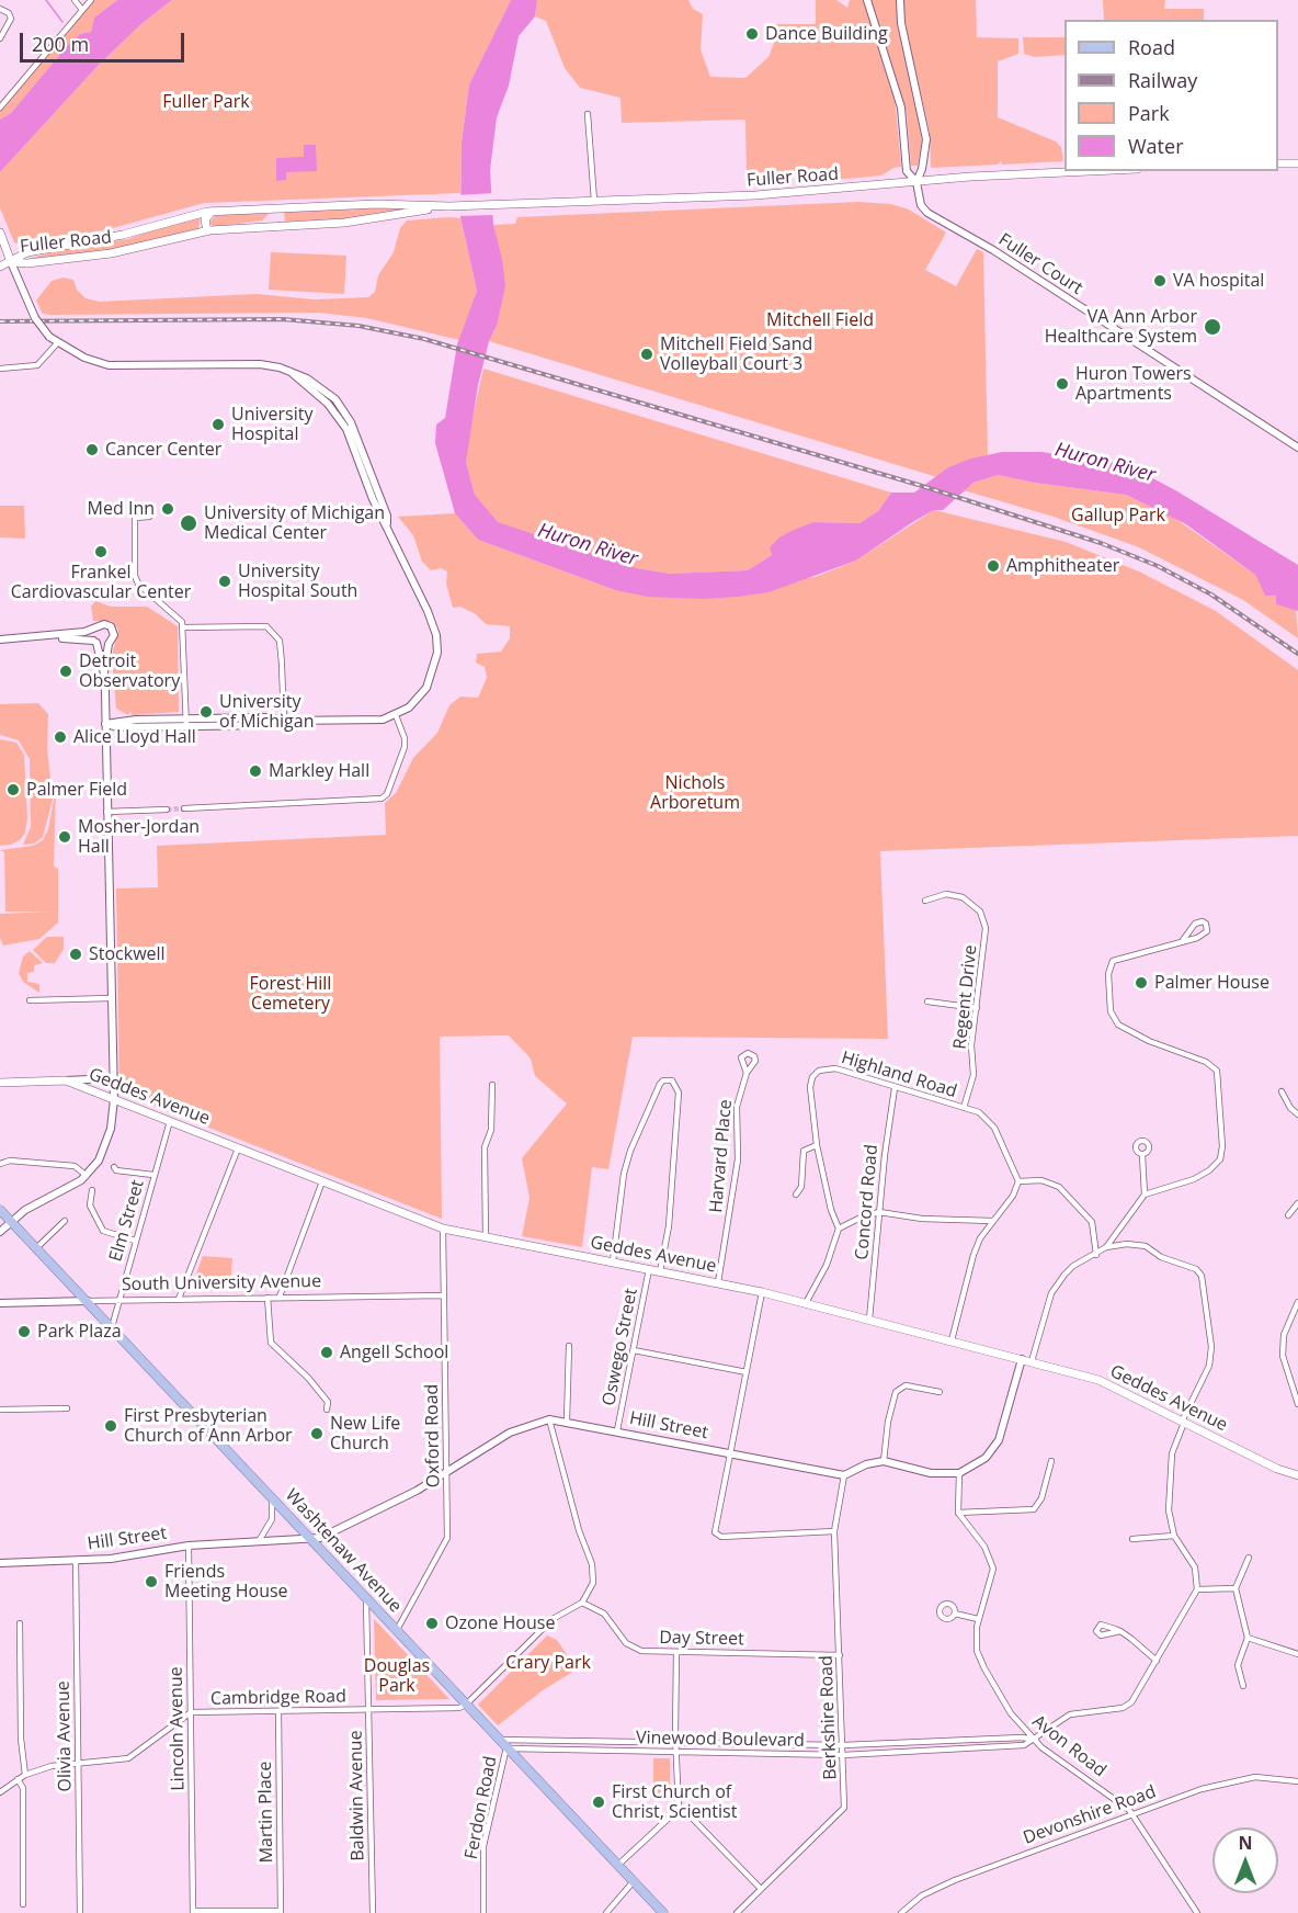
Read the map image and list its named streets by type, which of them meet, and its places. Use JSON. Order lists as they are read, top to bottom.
{
  "streets": {
    "main road": ["Fuller Road", "Geddes Avenue", "Washtenaw Avenue"],
    "street": [
      "Fuller Court",
      "Regent Drive",
      "Highland Road",
      "Harvard Place",
      "Concord Road",
      "Elm Street",
      "South University Avenue",
      "Oswego Street",
      "Hill Street",
      "Oxford Road",
      "Day Street",
      "Cambridge Road",
      "Berkshire Road",
      "Lincoln Avenue",
      "Olivia Avenue",
      "Vinewood Boulevard",
      "Avon Road",
      "Baldwin Avenue",
      "Ferdon Road",
      "Martin Place",
      "Devonshire Road"
    ]
  },
  "crossings": [
    ["Fuller Road", "Fuller Court"],
    ["Regent Drive", "Highland Road"],
    ["Highland Road", "Concord Road"],
    ["Geddes Avenue", "Harvard Place"],
    ["Geddes Avenue", "Concord Road"],
    ["Geddes Avenue", "Elm Street"],
    ["Geddes Avenue", "Oswego Street"],
    ["Geddes Avenue", "Oxford Road"],
    ["Elm Street", "South University Avenue"],
    ["Elm Street", "Washtenaw Avenue"],
    ["South University Avenue", "Oxford Road"],
    ["South University Avenue", "Washtenaw Avenue"],
    ["Oswego Street", "Hill Street"],
    ["Hill Street", "Oxford Road"],
    ["Hill Street", "Washtenaw Avenue"],
    ["Hill Street", "Berkshire Road"],
    ["Hill Street", "Lincoln Avenue"],
    ["Hill Street", "Olivia Avenue"],
    ["Oxford Road", "Washtenaw Avenue"],
    ["Washtenaw Avenue", "Cambridge Road"],
    ["Washtenaw Avenue", "Vinewood Boulevard"],
    ["Washtenaw Avenue", "Baldwin Avenue"],
    ["Washtenaw Avenue", "Ferdon Road"],
    ["Day Street", "Berkshire Road"],
    ["Cambridge Road", "Lincoln Avenue"],
    ["Cambridge Road", "Olivia Avenue"],
    ["Cambridge Road", "Baldwin Avenue"],
    ["Cambridge Road", "Martin Place"],
    ["Berkshire Road", "Vinewood Boulevard"],
    ["Vinewood Boulevard", "Avon Road"],
    ["Vinewood Boulevard", "Ferdon Road"],
    ["Avon Road", "Devonshire Road"]
  ],
  "water": ["Huron River"],
  "parks": [
    "Fuller Park",
    "Mitchell Field",
    "Gallup Park",
    "Nichols Arboretum",
    "Forest Hill Cemetery",
    "Crary Park",
    "Douglas Park"
  ],
  "places": [
    "Dance Building",
    "VA hospital",
    "VA Ann Arbor Healthcare System",
    "Mitchell Field Sand Volleyball Court 3",
    "Huron Towers Apartments",
    "University Hospital",
    "Cancer Center",
    "Med Inn",
    "University of Michigan Medical Center",
    "Frankel Cardiovascular Center",
    "Amphitheater",
    "University Hospital South",
    "Detroit Observatory",
    "University of Michigan",
    "Alice Lloyd Hall",
    "Markley Hall",
    "Palmer Field",
    "Mosher-Jordan Hall",
    "Stockwell",
    "Palmer House",
    "Park Plaza",
    "Angell School",
    "First Presbyterian Church of Ann Arbor",
    "New Life Church",
    "Friends Meeting House",
    "Ozone House",
    "First Church of Christ, Scientist"
  ],
  "legend": [
    "Road",
    "Railway",
    "Park",
    "Water"
  ],
  "scale_bar": "200 m",
  "north": "top"
}
